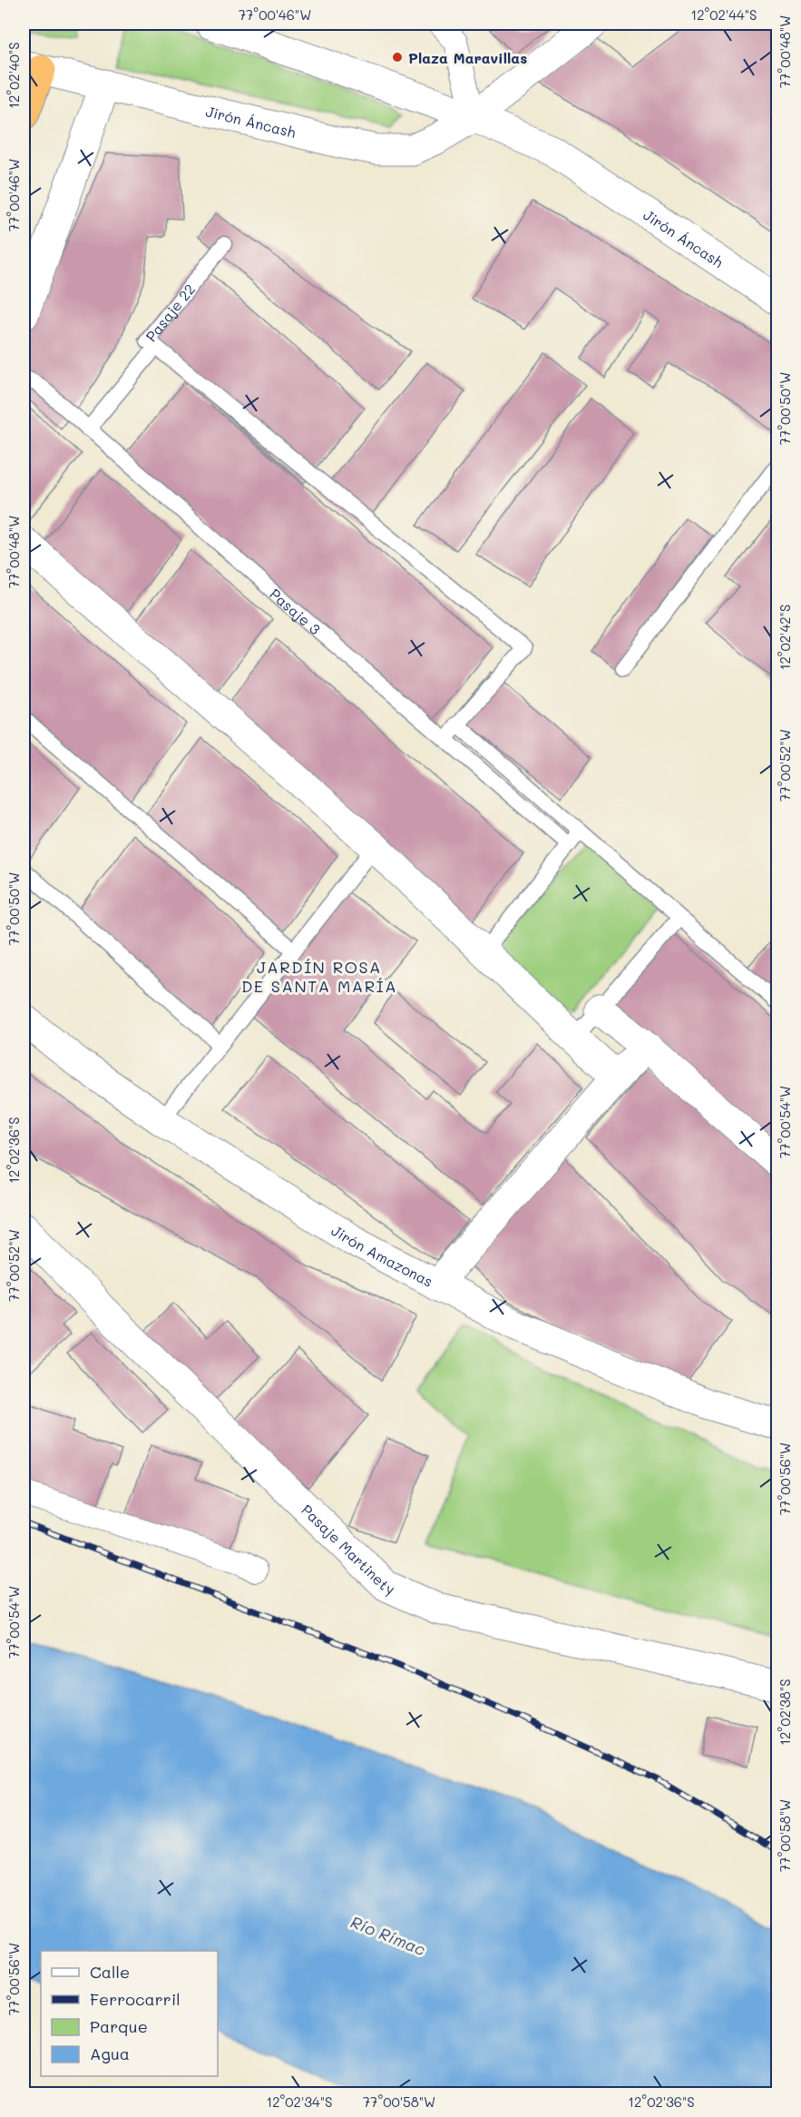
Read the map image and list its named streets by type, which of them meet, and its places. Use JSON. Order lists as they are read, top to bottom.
{
  "streets": {
    "street": ["Jirón Áncash", "Jirón Amazonas", "Pasaje Martinety"],
    "lane": ["Pasaje 22", "Pasaje 3"]
  },
  "crossings": [
    ["Pasaje 22", "Pasaje 3"]
  ],
  "districts": ["JARDÍN ROSA DE SANTA MARÍA"],
  "water": ["Río Rímac"],
  "places": ["Plaza Maravillas"],
  "legend": [
    "Calle",
    "Ferrocarril",
    "Parque",
    "Agua"
  ],
  "coordinates": [
    "77°00'46\"W",
    "12°02'44\"S",
    "77°00'48\"W",
    "12°02'40\"S",
    "77°00'50\"W",
    "12°02'42\"S",
    "77°00'52\"W",
    "77°00'54\"W",
    "12°02'36\"S",
    "77°00'56\"W",
    "12°02'38\"S",
    "77°00'58\"W",
    "12°02'34\"S"
  ]
}
